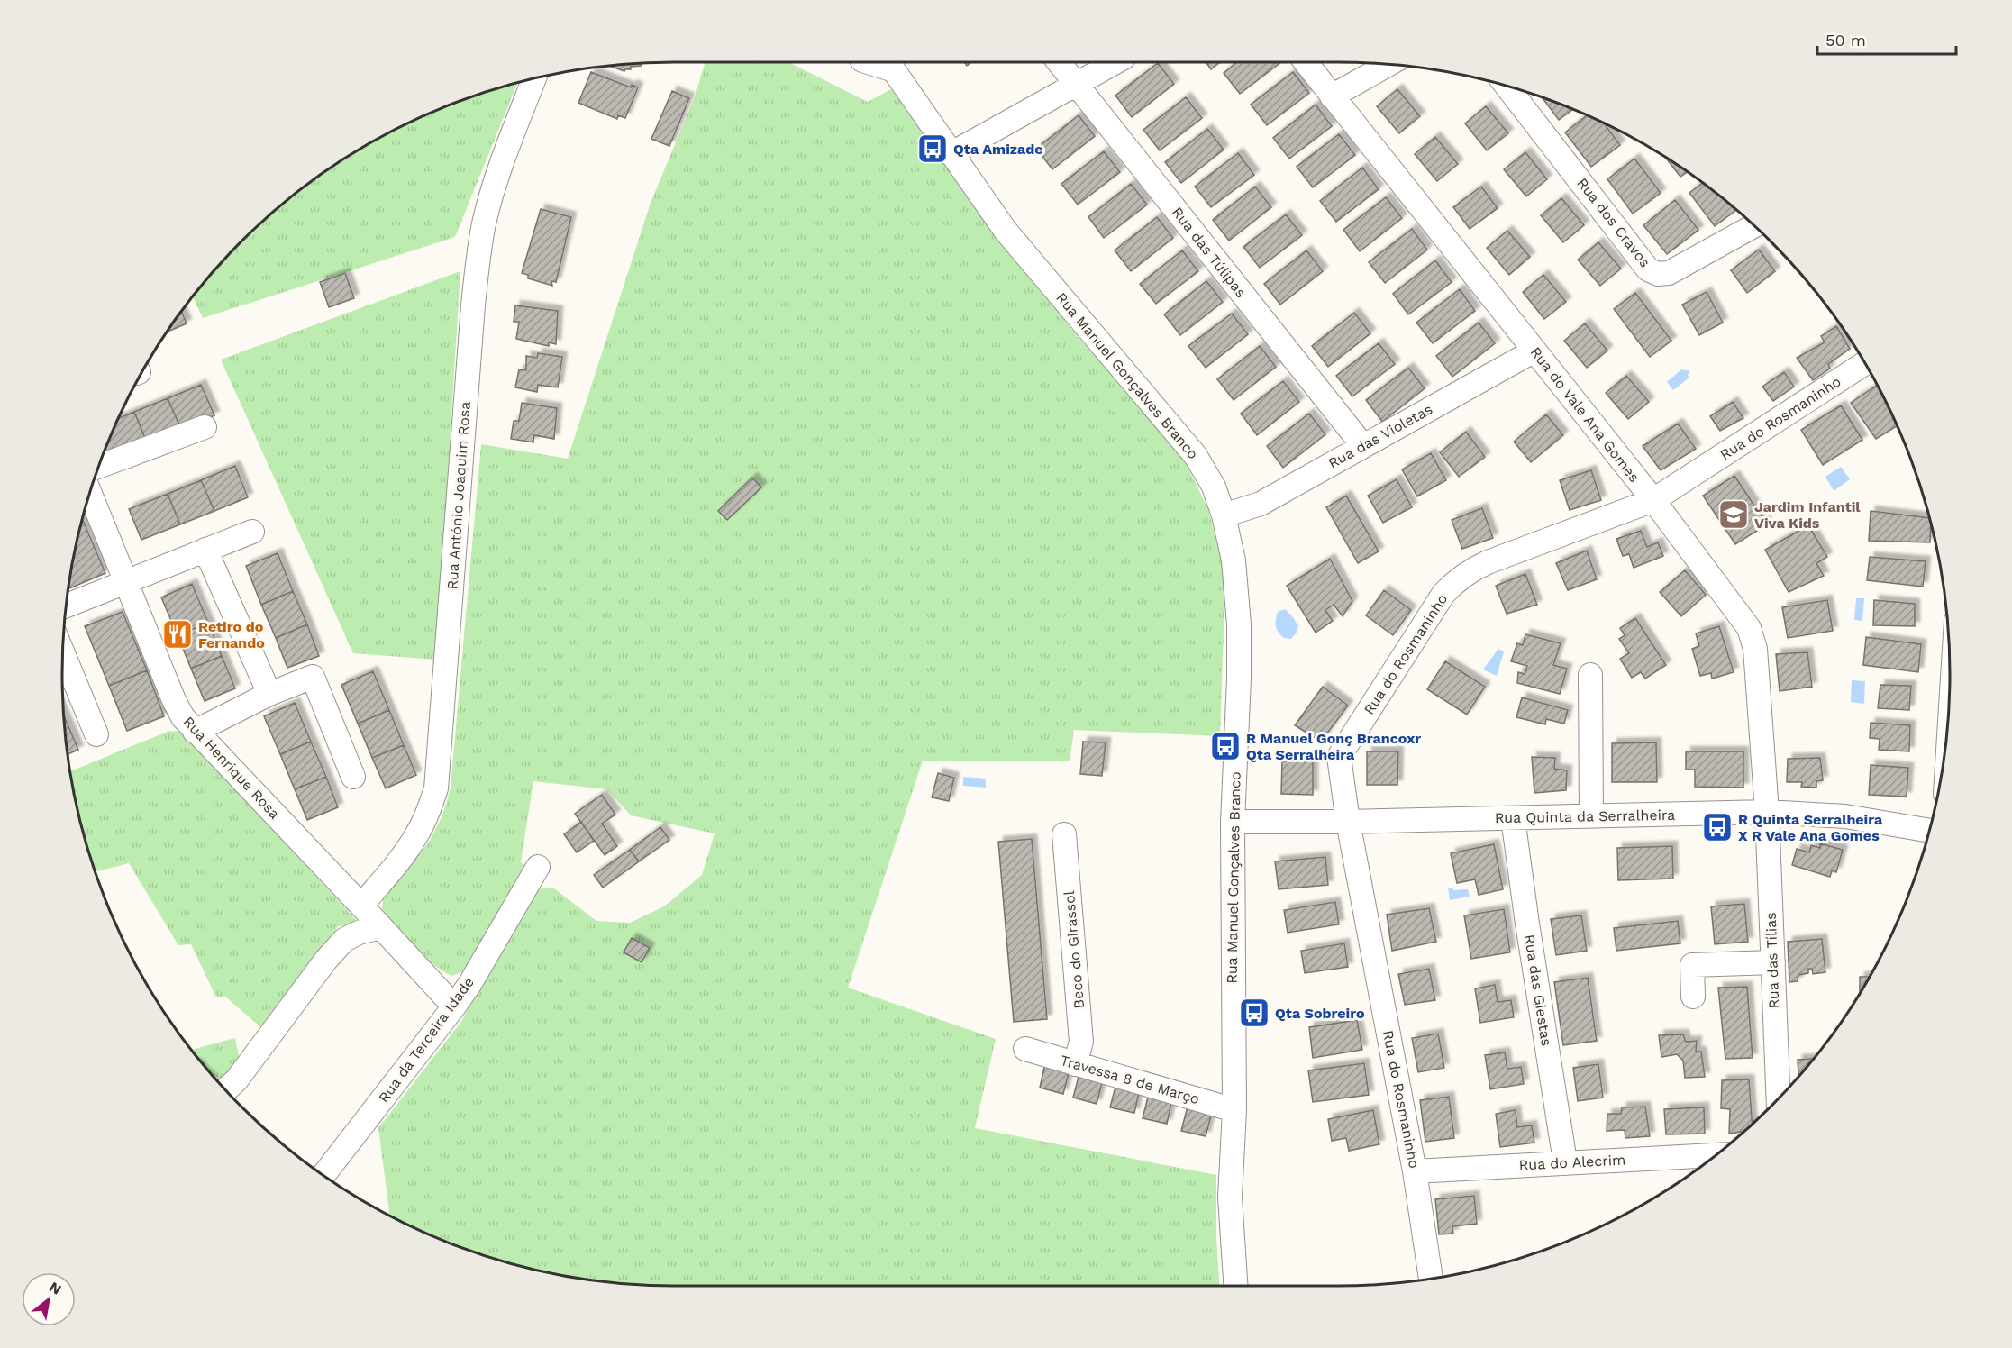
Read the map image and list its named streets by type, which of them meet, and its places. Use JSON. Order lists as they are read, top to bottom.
{
  "streets": {
    "street": [
      "Rua dos Cravos",
      "Rua das Túlipas",
      "Rua Manuel Gonçalves Branco",
      "Rua do Vale Ana Gomes",
      "Rua do Rosmaninho",
      "Rua das Violetas",
      "Rua António Joaquim Rosa",
      "Rua Henrique Rosa",
      "Rua Quinta da Serralheira",
      "Beco do Girassol",
      "Rua das Tílias",
      "Rua das Giestas",
      "Rua da Terceira Idade",
      "Travessa 8 de Março",
      "Rua do Alecrim"
    ]
  },
  "crossings": [
    ["Rua das Túlipas", "Rua das Violetas"],
    ["Rua Manuel Gonçalves Branco", "Rua das Violetas"],
    ["Rua Manuel Gonçalves Branco", "Rua Quinta da Serralheira"],
    ["Rua Manuel Gonçalves Branco", "Travessa 8 de Março"],
    ["Rua do Vale Ana Gomes", "Rua do Rosmaninho"],
    ["Rua do Vale Ana Gomes", "Rua das Violetas"],
    ["Rua do Vale Ana Gomes", "Rua Quinta da Serralheira"],
    ["Rua do Vale Ana Gomes", "Rua das Tílias"],
    ["Rua do Rosmaninho", "Rua Quinta da Serralheira"],
    ["Rua do Rosmaninho", "Rua do Alecrim"],
    ["Rua António Joaquim Rosa", "Rua Henrique Rosa"],
    ["Rua Henrique Rosa", "Rua da Terceira Idade"],
    ["Rua Quinta da Serralheira", "Rua das Tílias"],
    ["Rua Quinta da Serralheira", "Rua das Giestas"],
    ["Beco do Girassol", "Travessa 8 de Março"],
    ["Rua das Giestas", "Rua do Alecrim"]
  ],
  "places": {
    "bus stop": [
      "Qta Amizade",
      "R Manuel Gonç Brancoxr Qta Serralheira",
      "R Quinta Serralheira X R Vale Ana Gomes",
      "Qta Sobreiro"
    ],
    "school or university": ["Jardim Infantil Viva Kids"],
    "restaurant": ["Retiro do Fernando"]
  },
  "scale_bar": "50 m",
  "north": "top right"
}
